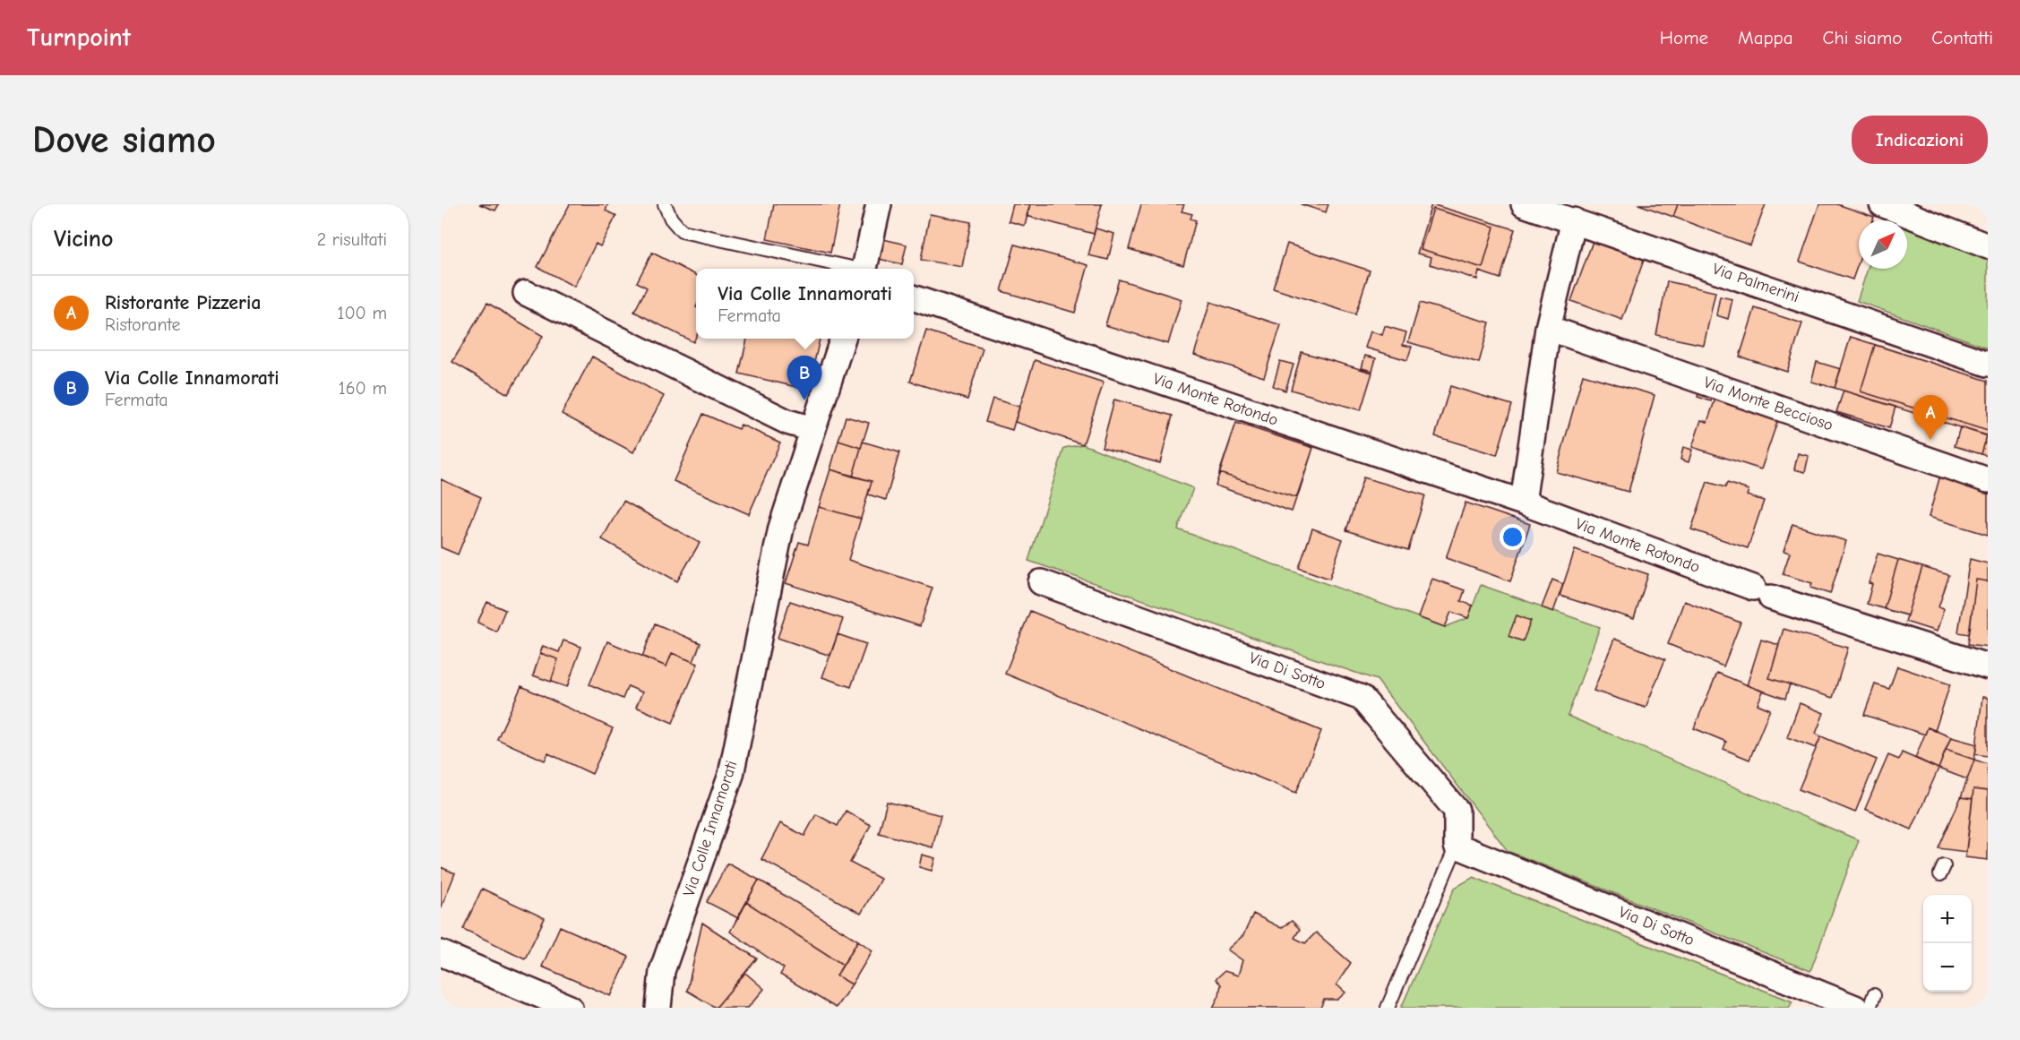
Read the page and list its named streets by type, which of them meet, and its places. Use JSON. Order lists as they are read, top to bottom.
{
  "streets": {
    "street": [
      "Via Palmerini",
      "Via Monte Rotondo",
      "Via Monte Beccioso",
      "Via Di Sotto",
      "Via Colle Innamorati"
    ]
  },
  "north": "top right",
  "page": {
    "header": "Turnpoint",
    "nav": [
      "Home",
      "Mappa",
      "Chi siamo",
      "Contatti"
    ],
    "buttons": "Indicazioni",
    "title": "Dove siamo",
    "heading": ["Vicino", "2 risultati"],
    "popup": ["Via Colle Innamorati", "Fermata"],
    "list": [
      {
        "mark": "A",
        "name": "Ristorante Pizzeria",
        "note": "Ristorante",
        "value": "100 m"
      },
      {
        "mark": "B",
        "name": "Via Colle Innamorati",
        "note": "Fermata",
        "value": "160 m"
      }
    ],
    "pins": ["B", "A"],
    "map_buttons": ["+", "−"]
  }
}
